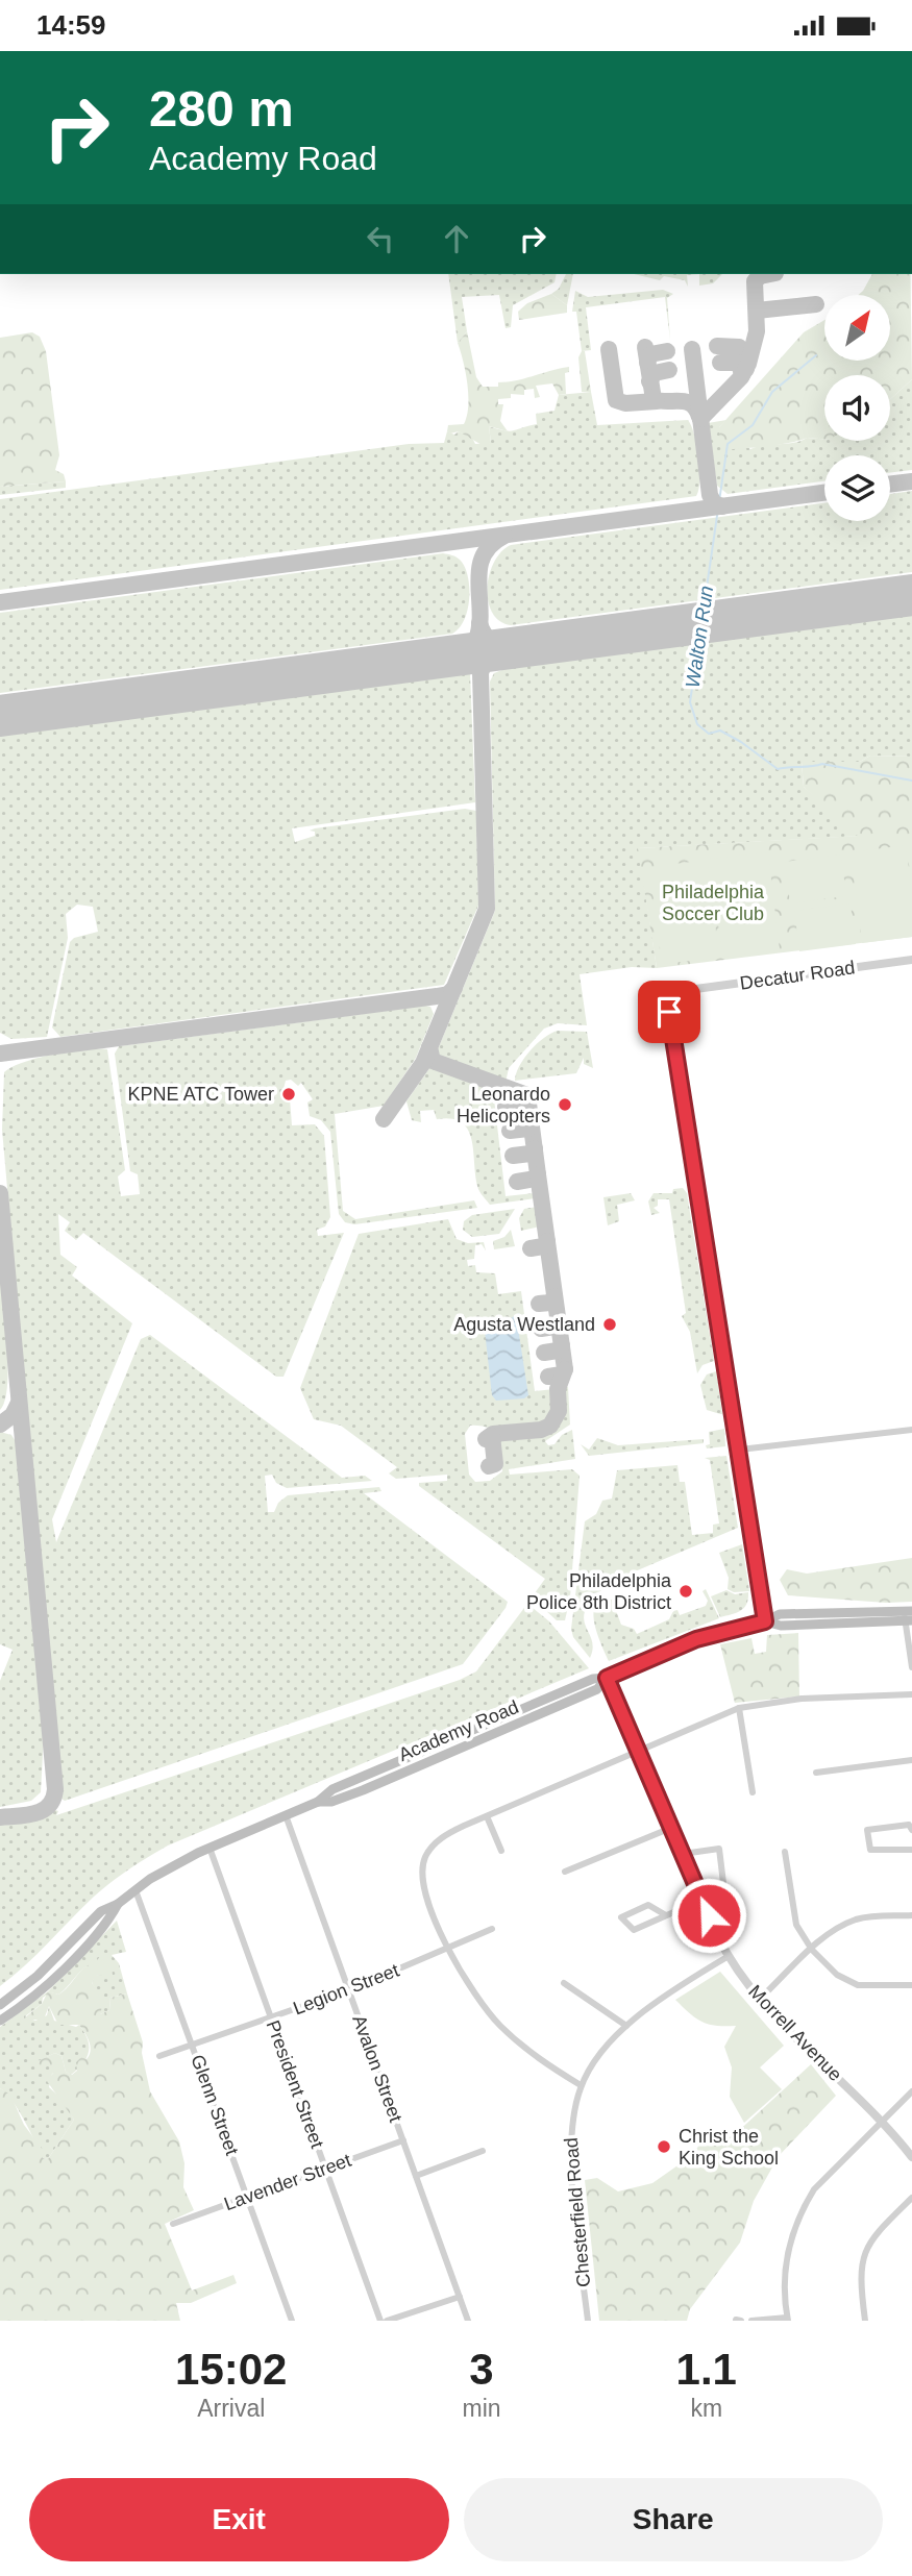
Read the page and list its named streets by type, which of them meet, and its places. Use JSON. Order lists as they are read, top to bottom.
{
  "streets": {
    "main road": ["Academy Road"],
    "street": [
      "Decatur Road",
      "Legion Street",
      "Morrell Avenue",
      "Avalon Street",
      "President Street",
      "Glenn Street",
      "Lavender Street",
      "Chesterfield Road"
    ]
  },
  "crossings": [
    ["Academy Road", "Morrell Avenue"],
    ["Academy Road", "Avalon Street"],
    ["Academy Road", "President Street"],
    ["Academy Road", "Glenn Street"],
    ["Legion Street", "Avalon Street"],
    ["Legion Street", "President Street"],
    ["Legion Street", "Glenn Street"],
    ["Morrell Avenue", "Chesterfield Road"],
    ["Avalon Street", "Lavender Street"],
    ["President Street", "Lavender Street"],
    ["Glenn Street", "Lavender Street"]
  ],
  "water": ["Walton Run"],
  "parks": ["Philadelphia Soccer Club"],
  "places": [
    "KPNE ATC Tower",
    "Leonardo Helicopters",
    "Agusta Westland",
    "Philadelphia Police 8th District",
    "Christ the King School"
  ],
  "north": "top right",
  "page": {
    "status": "14:59",
    "turn": ["280 m", "Academy Road"],
    "eta": [
      "15:02",
      "Arrival",
      "3",
      "min",
      "1.1",
      "km"
    ],
    "buttons": ["Exit", "Share"]
  }
}
